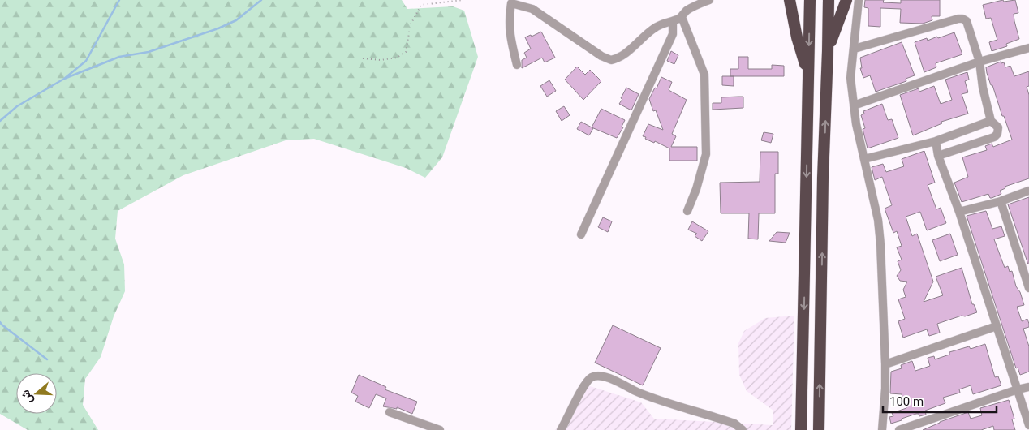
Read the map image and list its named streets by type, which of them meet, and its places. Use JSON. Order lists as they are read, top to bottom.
{
  "scale_bar": "100 m",
  "north": "left"
}
